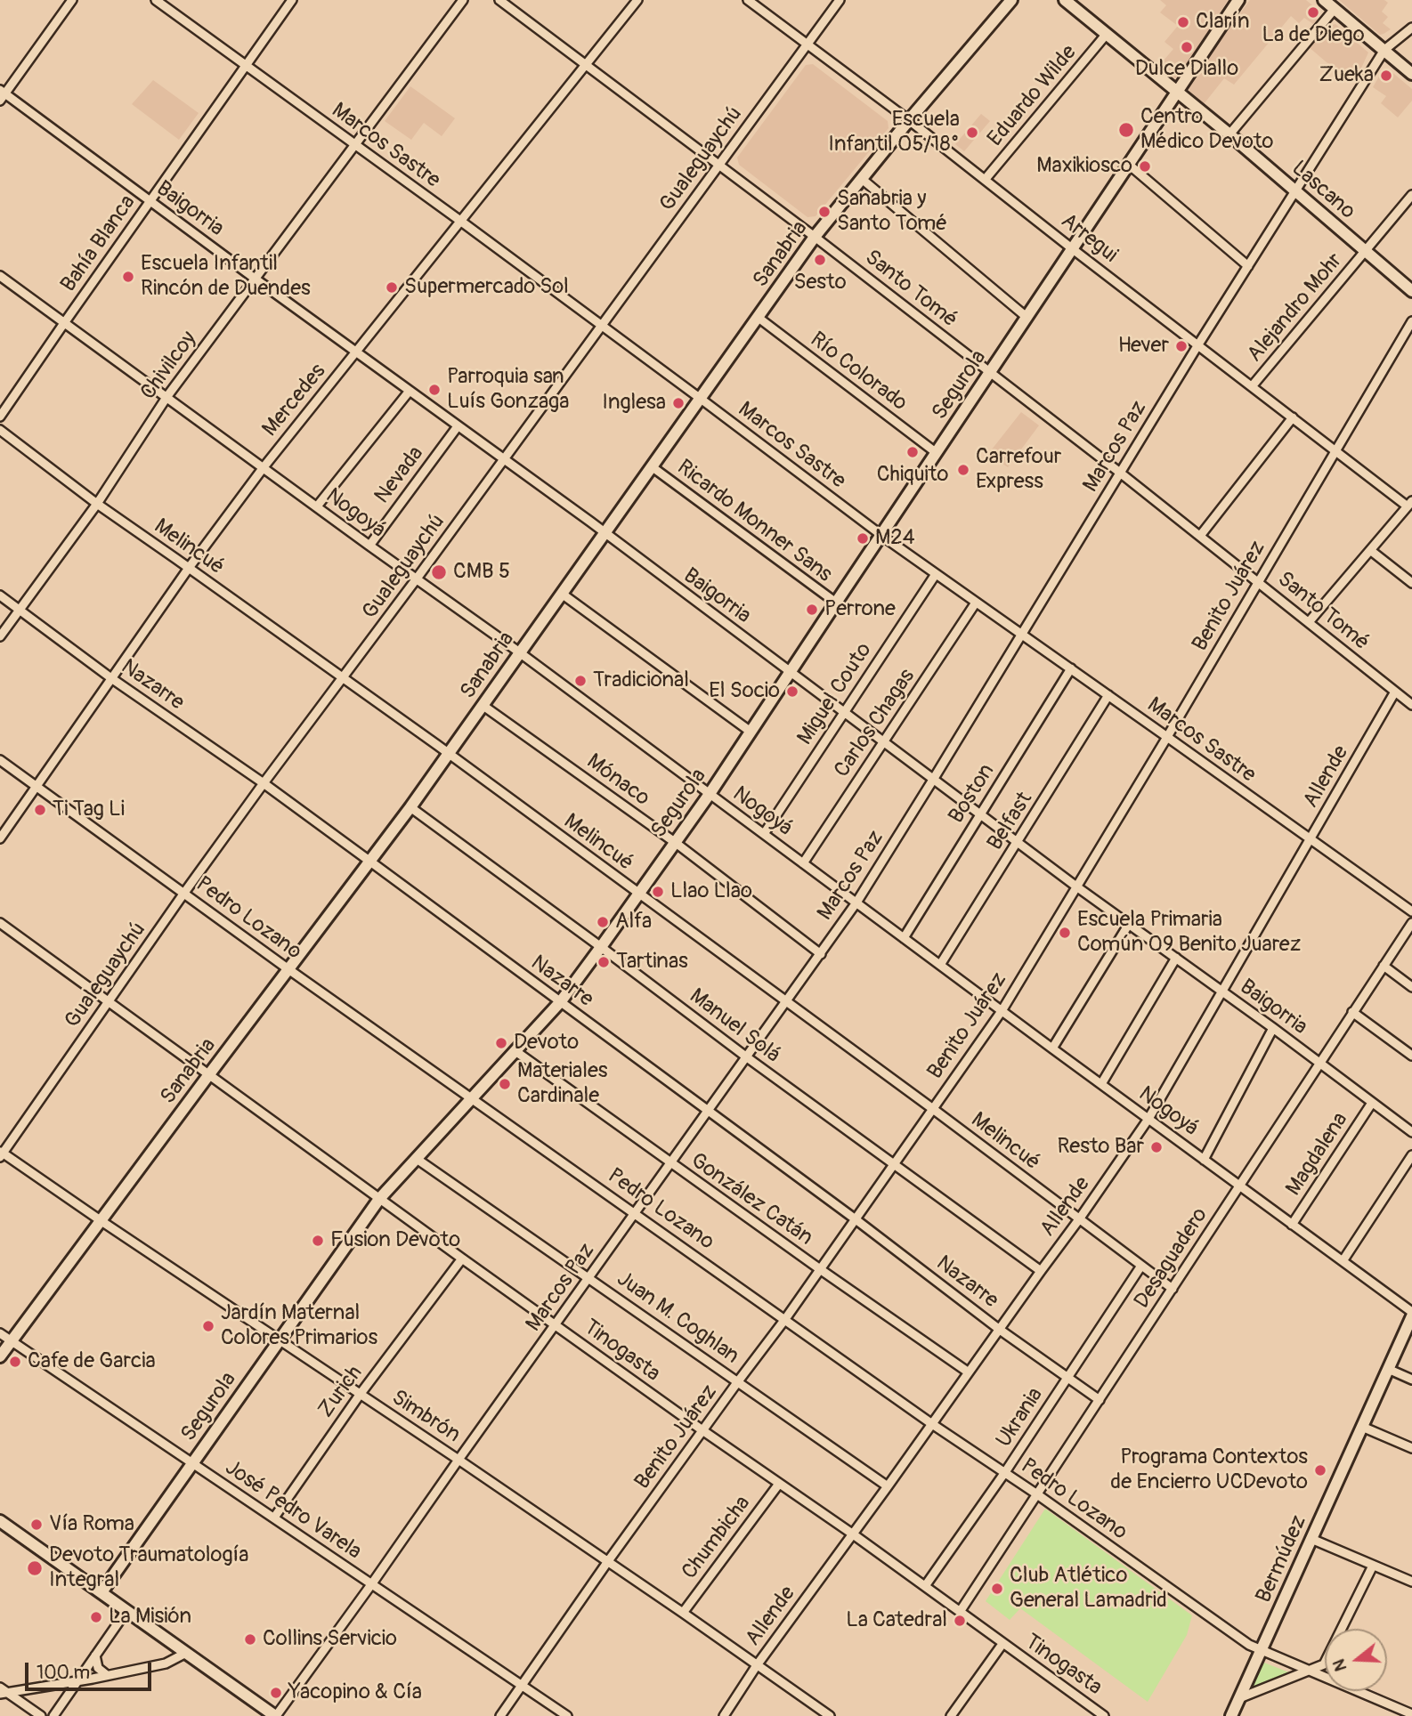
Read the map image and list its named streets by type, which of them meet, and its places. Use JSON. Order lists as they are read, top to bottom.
{
  "streets": {
    "street": [
      "Eduardo Wilde",
      "Marcos Sastre",
      "Gualeguaychú",
      "Lascano",
      "Baigorria",
      "Arregui",
      "Bahía Blanca",
      "Sanabria",
      "Santo Tomé",
      "Alejandro Mohr",
      "Chivilcoy",
      "Río Colorado",
      "Segurola",
      "Mercedes",
      "Marcos Paz",
      "Nevada",
      "Nogoyá",
      "Ricardo Monner Sans",
      "Melincué",
      "Benito Juárez",
      "Nazarre",
      "Miguel Couto",
      "Carlos Chagas",
      "Allende",
      "Mónaco",
      "Boston",
      "Belfast",
      "Pedro Lozano",
      "Manuel Solá",
      "Magdalena",
      "González Catán",
      "Desaguadero",
      "Juan M. Coghlan",
      "Tinogasta",
      "Zurich",
      "Simbrón",
      "Ukrania",
      "José Pedro Varela",
      "Chumbicha",
      "Bermúdez"
    ]
  },
  "crossings": [
    ["Eduardo Wilde", "Lascano"],
    ["Eduardo Wilde", "Arregui"],
    ["Marcos Sastre", "Gualeguaychú"],
    ["Marcos Sastre", "Bahía Blanca"],
    ["Marcos Sastre", "Sanabria"],
    ["Marcos Sastre", "Chivilcoy"],
    ["Marcos Sastre", "Segurola"],
    ["Marcos Sastre", "Mercedes"],
    ["Marcos Sastre", "Marcos Paz"],
    ["Marcos Sastre", "Benito Juárez"],
    ["Marcos Sastre", "Miguel Couto"],
    ["Marcos Sastre", "Carlos Chagas"],
    ["Marcos Sastre", "Allende"],
    ["Marcos Sastre", "Boston"],
    ["Marcos Sastre", "Belfast"],
    ["Gualeguaychú", "Baigorria"],
    ["Gualeguaychú", "Arregui"],
    ["Gualeguaychú", "Santo Tomé"],
    ["Gualeguaychú", "Nogoyá"],
    ["Gualeguaychú", "Melincué"],
    ["Gualeguaychú", "Nazarre"],
    ["Gualeguaychú", "Pedro Lozano"],
    ["Gualeguaychú", "Tinogasta"],
    ["Gualeguaychú", "Simbrón"],
    ["Lascano", "Alejandro Mohr"],
    ["Lascano", "Segurola"],
    ["Lascano", "Marcos Paz"],
    ["Baigorria", "Bahía Blanca"],
    ["Baigorria", "Sanabria"],
    ["Baigorria", "Chivilcoy"],
    ["Baigorria", "Segurola"],
    ["Baigorria", "Mercedes"],
    ["Baigorria", "Marcos Paz"],
    ["Baigorria", "Nevada"],
    ["Baigorria", "Benito Juárez"],
    ["Baigorria", "Miguel Couto"],
    ["Baigorria", "Carlos Chagas"],
    ["Baigorria", "Allende"],
    ["Baigorria", "Boston"],
    ["Baigorria", "Belfast"],
    ["Baigorria", "Magdalena"],
    ["Baigorria", "Desaguadero"],
    ["Arregui", "Sanabria"],
    ["Arregui", "Alejandro Mohr"],
    ["Arregui", "Segurola"],
    ["Arregui", "Marcos Paz"],
    ["Arregui", "Benito Juárez"],
    ["Bahía Blanca", "Nogoyá"],
    ["Sanabria", "Santo Tomé"],
    ["Sanabria", "Río Colorado"],
    ["Sanabria", "Nogoyá"],
    ["Sanabria", "Ricardo Monner Sans"],
    ["Sanabria", "Melincué"],
    ["Sanabria", "Nazarre"],
    ["Sanabria", "Mónaco"],
    ["Sanabria", "Pedro Lozano"],
    ["Sanabria", "Manuel Solá"],
    ["Sanabria", "Tinogasta"],
    ["Sanabria", "Simbrón"],
    ["Sanabria", "José Pedro Varela"],
    ["Santo Tomé", "Segurola"],
    ["Santo Tomé", "Mercedes"],
    ["Santo Tomé", "Marcos Paz"],
    ["Santo Tomé", "Benito Juárez"],
    ["Santo Tomé", "Allende"],
    ["Chivilcoy", "Nogoyá"],
    ["Chivilcoy", "Melincué"],
    ["Chivilcoy", "Nazarre"],
    ["Río Colorado", "Segurola"],
    ["Segurola", "Nogoyá"],
    ["Segurola", "Ricardo Monner Sans"],
    ["Segurola", "Melincué"],
    ["Segurola", "Nazarre"],
    ["Segurola", "Mónaco"],
    ["Segurola", "Pedro Lozano"],
    ["Segurola", "Manuel Solá"],
    ["Segurola", "González Catán"],
    ["Segurola", "Juan M. Coghlan"],
    ["Segurola", "Tinogasta"],
    ["Segurola", "Simbrón"],
    ["Segurola", "José Pedro Varela"],
    ["Mercedes", "Nogoyá"],
    ["Mercedes", "Melincué"],
    ["Mercedes", "Nazarre"],
    ["Mercedes", "Pedro Lozano"],
    ["Marcos Paz", "Nogoyá"],
    ["Marcos Paz", "Melincué"],
    ["Marcos Paz", "Nazarre"],
    ["Marcos Paz", "Mónaco"],
    ["Marcos Paz", "Pedro Lozano"],
    ["Marcos Paz", "Manuel Solá"],
    ["Marcos Paz", "González Catán"],
    ["Marcos Paz", "Juan M. Coghlan"],
    ["Marcos Paz", "Tinogasta"],
    ["Marcos Paz", "Simbrón"],
    ["Marcos Paz", "José Pedro Varela"],
    ["Nevada", "Nogoyá"],
    ["Nogoyá", "Benito Juárez"],
    ["Nogoyá", "Miguel Couto"],
    ["Nogoyá", "Carlos Chagas"],
    ["Nogoyá", "Allende"],
    ["Nogoyá", "Boston"],
    ["Nogoyá", "Belfast"],
    ["Nogoyá", "Magdalena"],
    ["Nogoyá", "Desaguadero"],
    ["Nogoyá", "Bermúdez"],
    ["Melincué", "Benito Juárez"],
    ["Melincué", "Allende"],
    ["Melincué", "Desaguadero"],
    ["Melincué", "Ukrania"],
    ["Benito Juárez", "Nazarre"],
    ["Benito Juárez", "Pedro Lozano"],
    ["Benito Juárez", "Manuel Solá"],
    ["Benito Juárez", "González Catán"],
    ["Benito Juárez", "Juan M. Coghlan"],
    ["Benito Juárez", "Tinogasta"],
    ["Benito Juárez", "Simbrón"],
    ["Benito Juárez", "José Pedro Varela"],
    ["Nazarre", "Allende"],
    ["Nazarre", "Desaguadero"],
    ["Nazarre", "Ukrania"],
    ["Allende", "Pedro Lozano"],
    ["Allende", "Manuel Solá"],
    ["Allende", "González Catán"],
    ["Allende", "Juan M. Coghlan"],
    ["Allende", "Tinogasta"],
    ["Allende", "Simbrón"],
    ["Pedro Lozano", "Desaguadero"],
    ["Pedro Lozano", "Ukrania"],
    ["Pedro Lozano", "Bermúdez"],
    ["Desaguadero", "Tinogasta"],
    ["Tinogasta", "Zurich"],
    ["Tinogasta", "Ukrania"],
    ["Tinogasta", "Chumbicha"],
    ["Zurich", "Simbrón"],
    ["Zurich", "José Pedro Varela"],
    ["Simbrón", "Chumbicha"]
  ],
  "places": [
    "La de Diego",
    "Clarín",
    "Dulce Diallo",
    "Zueka",
    "Centro Médico Devoto",
    "Escuela Infantil 05/18°",
    "Maxikiosco",
    "Sanabria y Santo Tomé",
    "Sesto",
    "Escuela Infantil Rincón de Duendes",
    "Supermercado Sol",
    "Hever",
    "Parroquia san Luís Gonzaga",
    "Inglesa",
    "Chiquito",
    "Carrefour Express",
    "M24",
    "CMB 5",
    "Perrone",
    "Tradicional",
    "El Socio",
    "Ti Tag Li",
    "Llao Llao",
    "Alfa",
    "Escuela Primaria Común 09 Benito Juarez",
    "Tartinas",
    "Devoto",
    "Materiales Cardinale",
    "Resto Bar",
    "Fusion Devoto",
    "Jardín Maternal Colores Primarios",
    "Cafe de Garcia",
    "Programa Contextos de Encierro UCDevoto",
    "Vía Roma",
    "Devoto Traumatología Integral",
    "Club Atlético General Lamadrid",
    "La Misión",
    "La Catedral",
    "Collins Servicio",
    "Yacopino & Cía"
  ],
  "scale_bar": "100 m",
  "north": "left"
}
